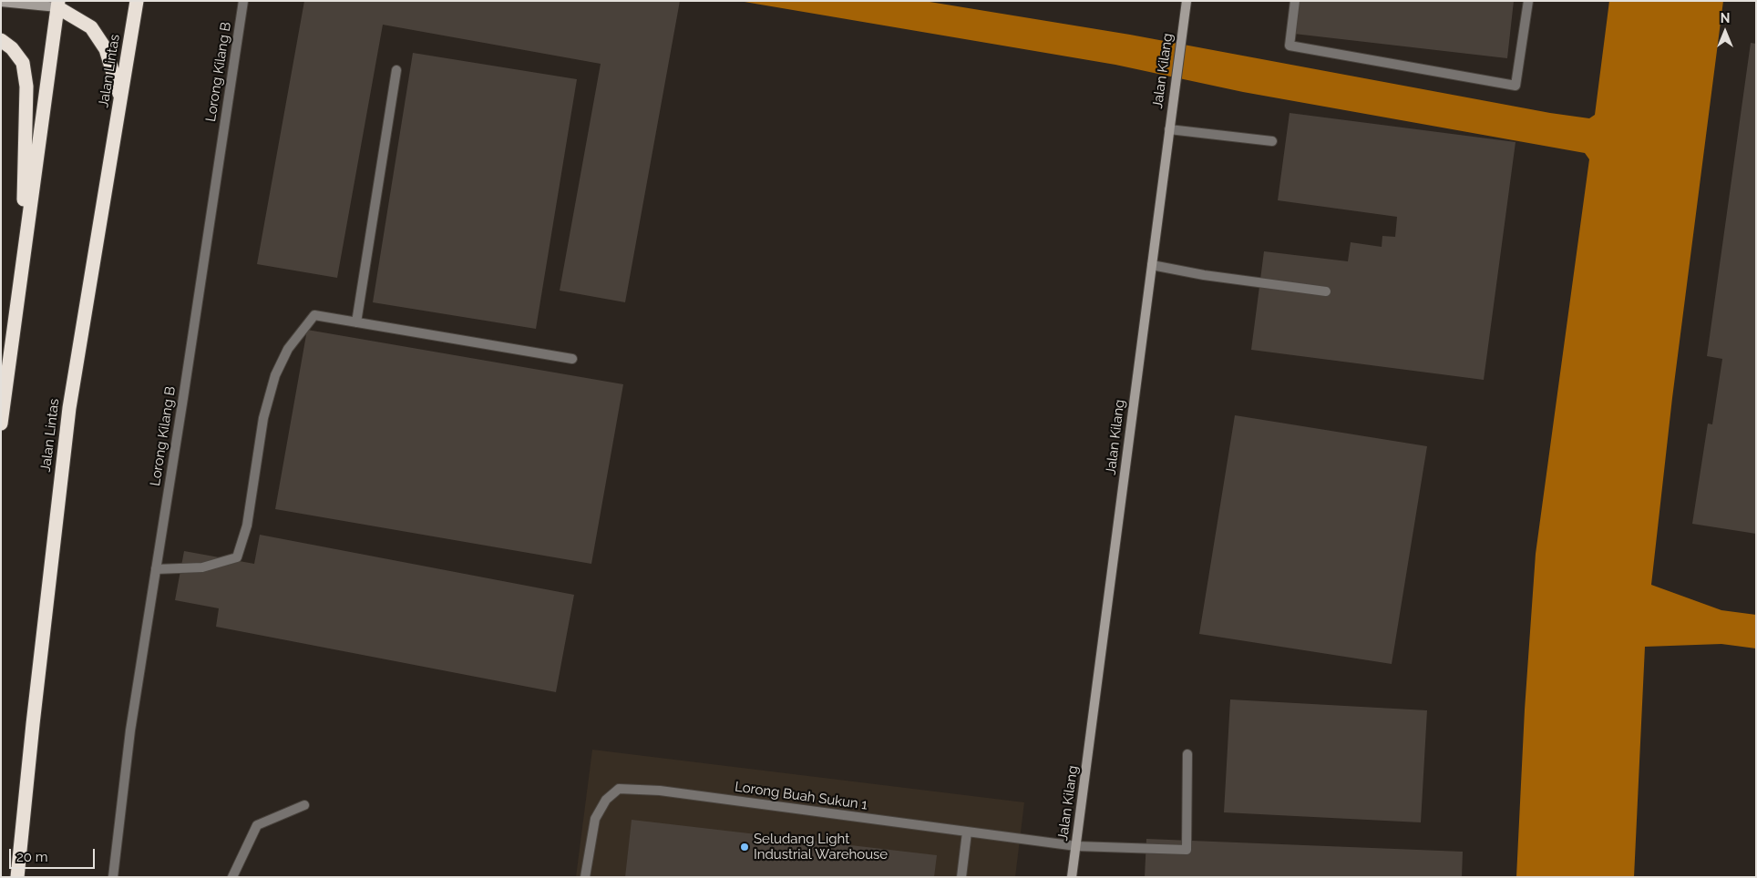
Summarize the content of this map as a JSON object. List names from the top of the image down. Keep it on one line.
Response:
{"streets":{"highway":["Jalan Lintas"],"street":["Jalan Kilang","Lorong Kilang B","Lorong Buah Sukun 1"]},"crossings":[["Jalan Kilang","Lorong Buah Sukun 1"]],"places":["Seludang Light Industrial Warehouse"],"scale_bar":"20 m","north":"top"}
